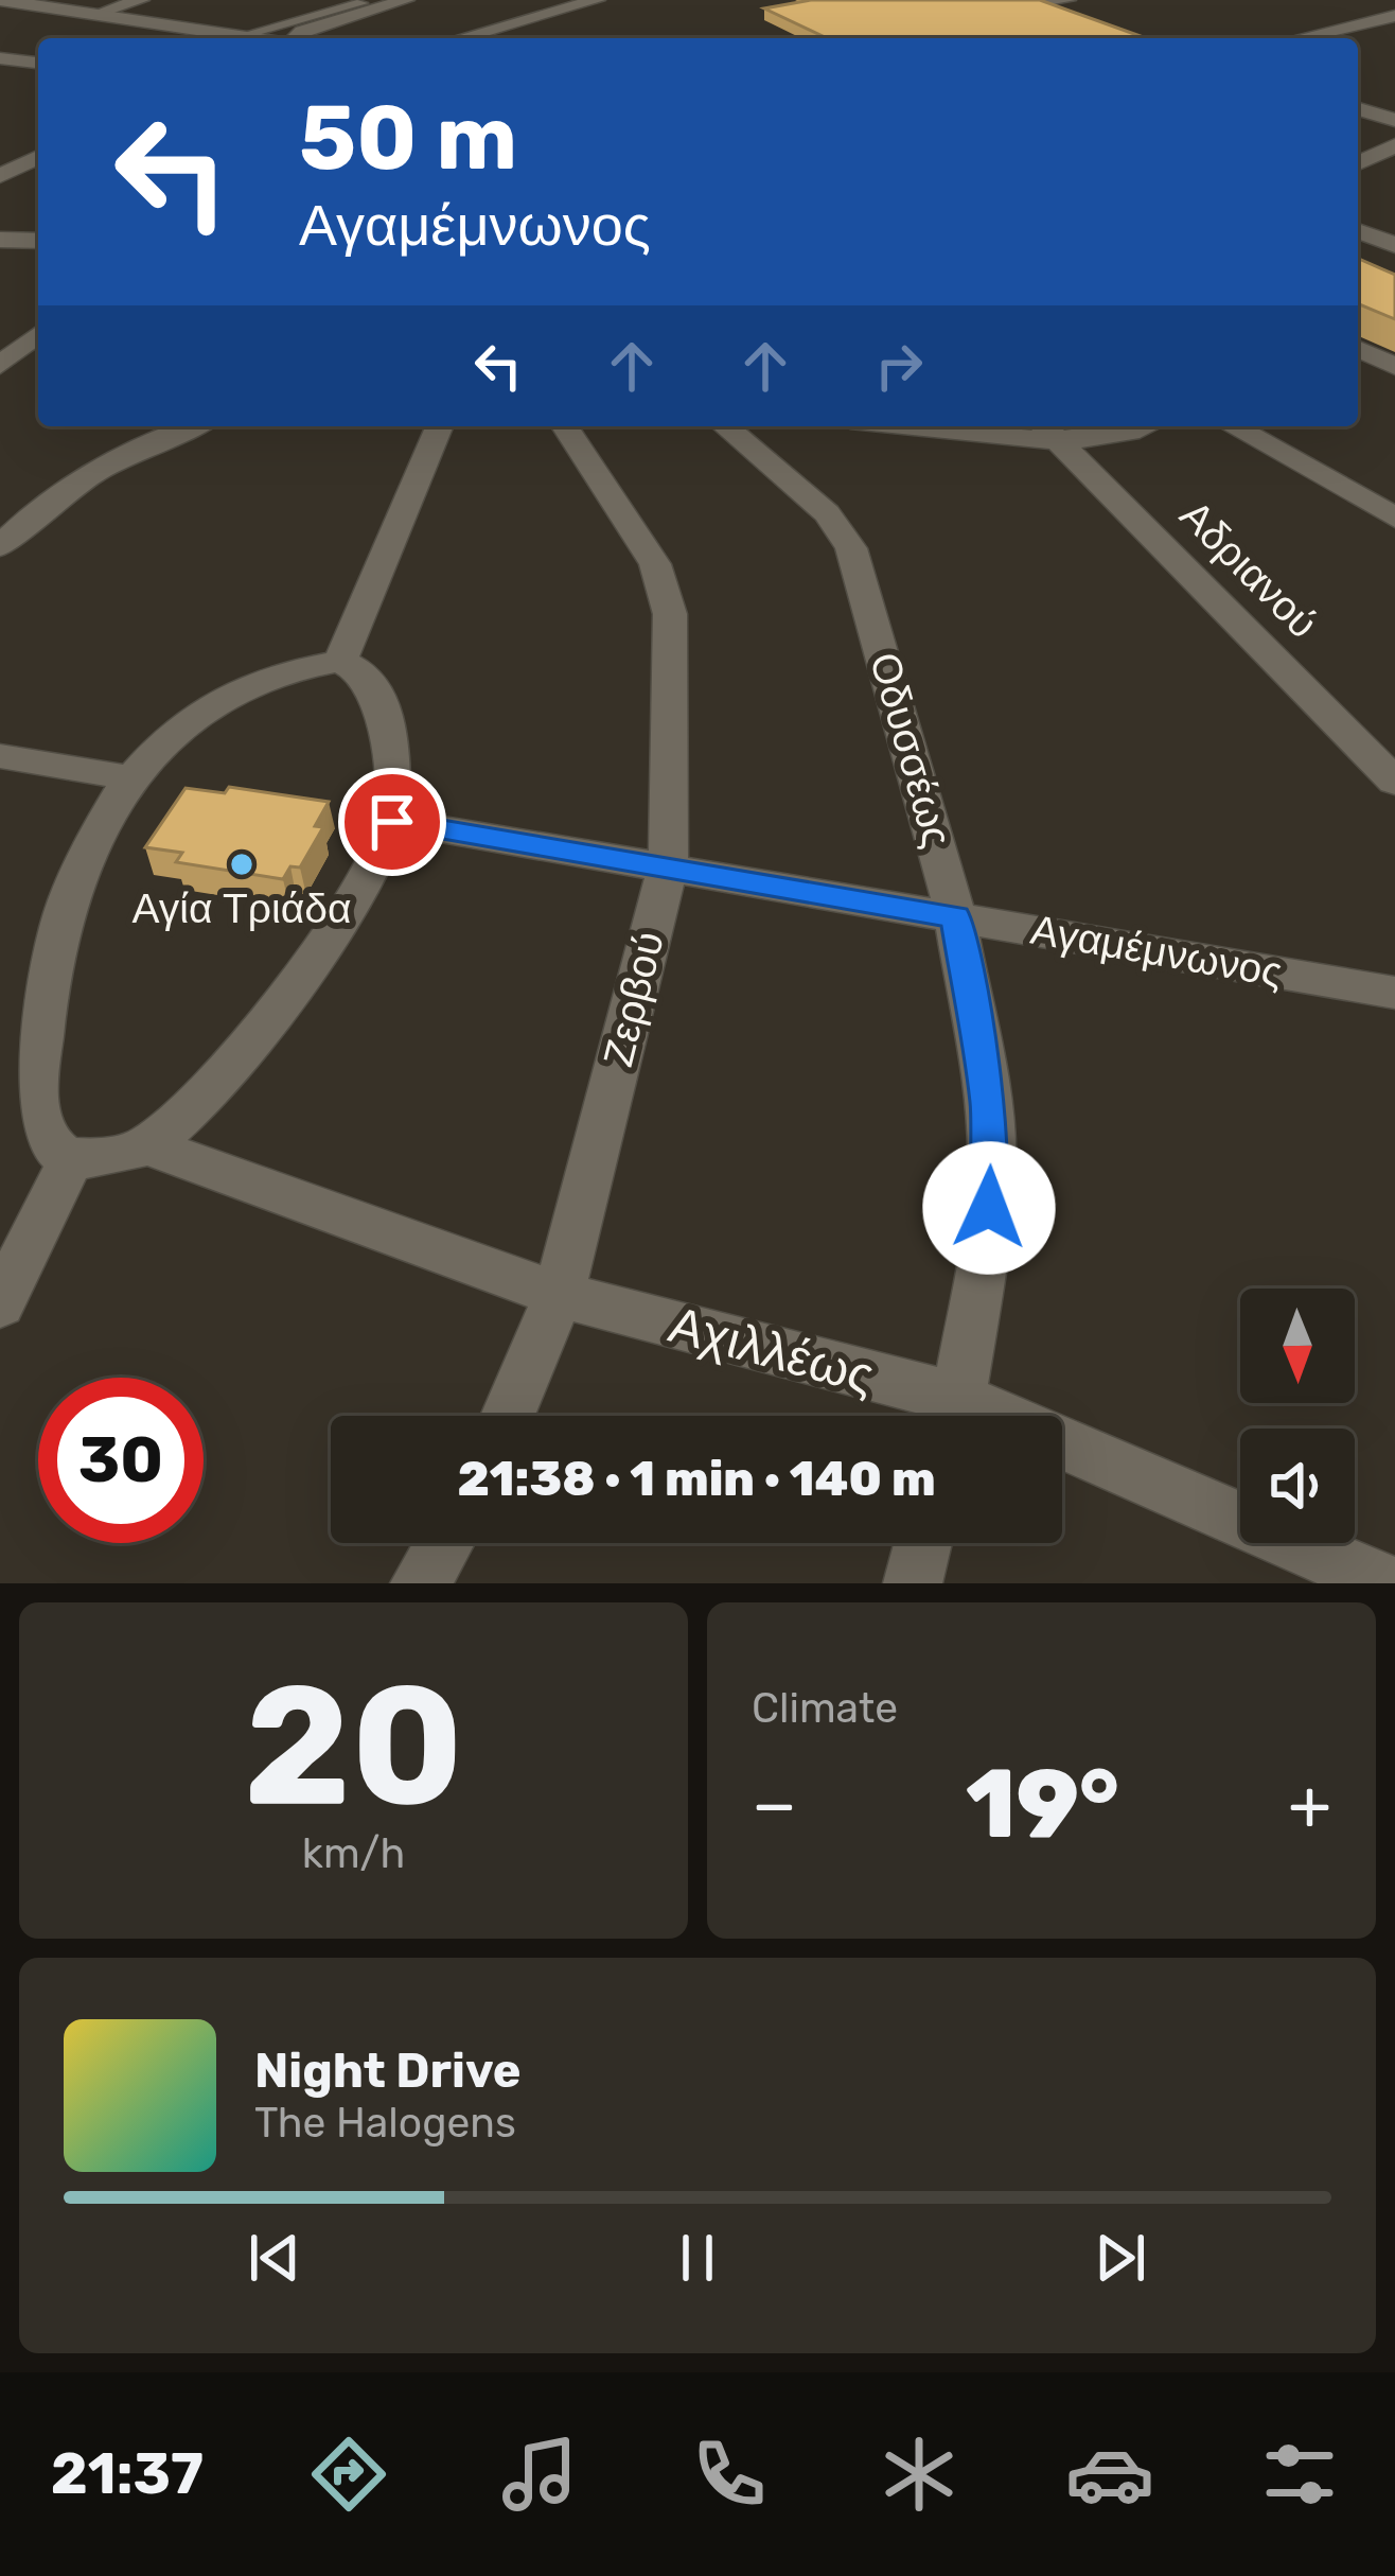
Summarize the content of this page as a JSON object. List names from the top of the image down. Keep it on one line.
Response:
{"streets":{"street":["Αδριανού","Οδυσσέως","Αγαμέμνωνος","Ζερβού","Αχιλλέως"]},"crossings":[["Οδυσσέως","Αγαμέμνωνος"],["Αγαμέμνωνος","Ζερβού"],["Ζερβού","Αχιλλέως"]],"places":["Αγία Τριάδα"],"north":"bottom","page":{"turn":["50 m","Αγαμέμνωνος"],"limit":"30","trip":"21:38 · 1 min · 140 m","tile":[["20","km/h"],"Climate"],"heat":["−","19°","+"],"song":["Night Drive","The Halogens"],"tabs":"21:37"}}
